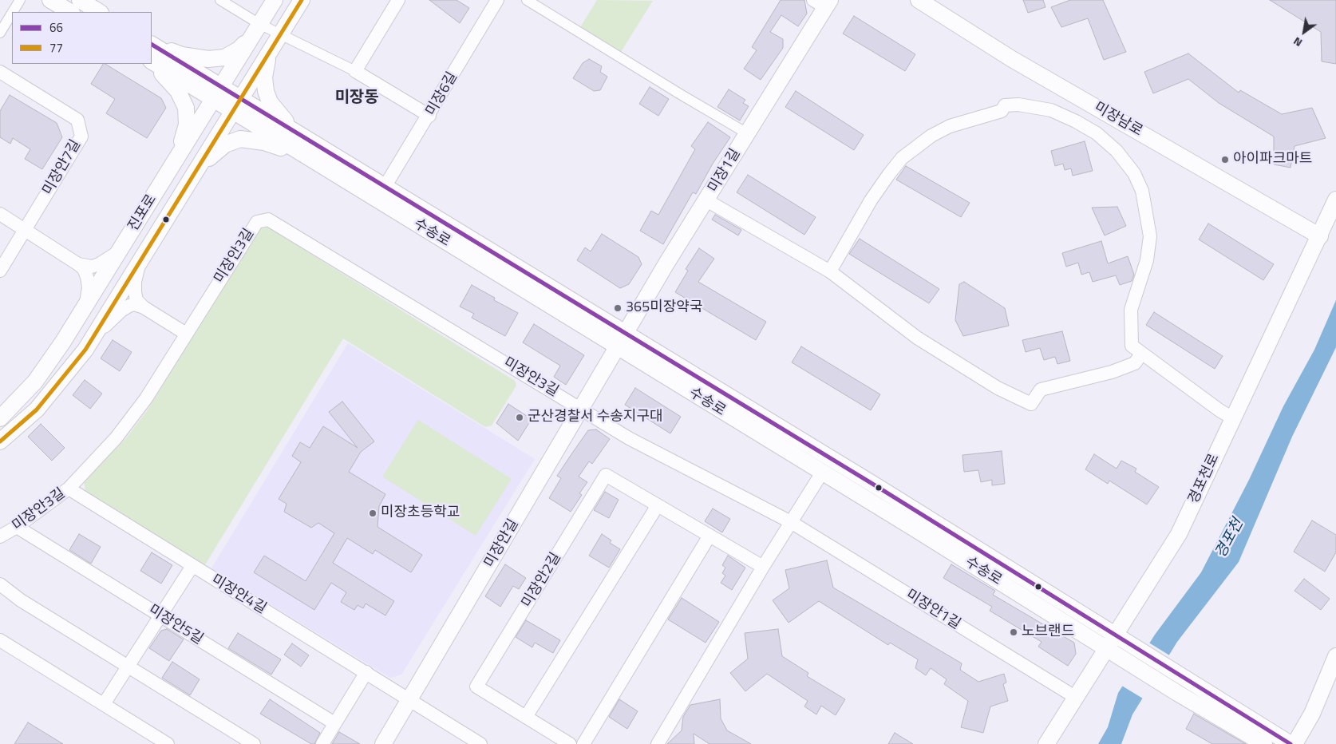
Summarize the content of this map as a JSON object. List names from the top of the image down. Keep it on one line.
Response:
{"streets":{"street":["미장6길","미장남로","미장안7길","미장1길","진포로","수송로","미장안3길","경포천로","미장안길","미장안2길","미장안4길","미장안1길","미장안5길"]},"crossings":[["미장6길","수송로"],["미장남로","경포천로"],["미장1길","수송로"],["미장1길","미장안길"],["진포로","수송로"],["수송로","경포천로"],["수송로","미장안길"],["미장안3길","미장안길"],["미장안3길","미장안4길"],["미장안3길","미장안1길"],["미장안3길","미장안5길"],["경포천로","미장안1길"],["미장안길","미장안4길"],["미장안길","미장안1길"]],"districts":["미장동"],"water":["경포천"],"places":["아이파크마트","365미장약국","군산경찰서 수송지구대","미장초등학교","노브랜드"],"lines":["transit line 77","transit line 66"],"legend":["66","77"],"north":"bottom left"}
